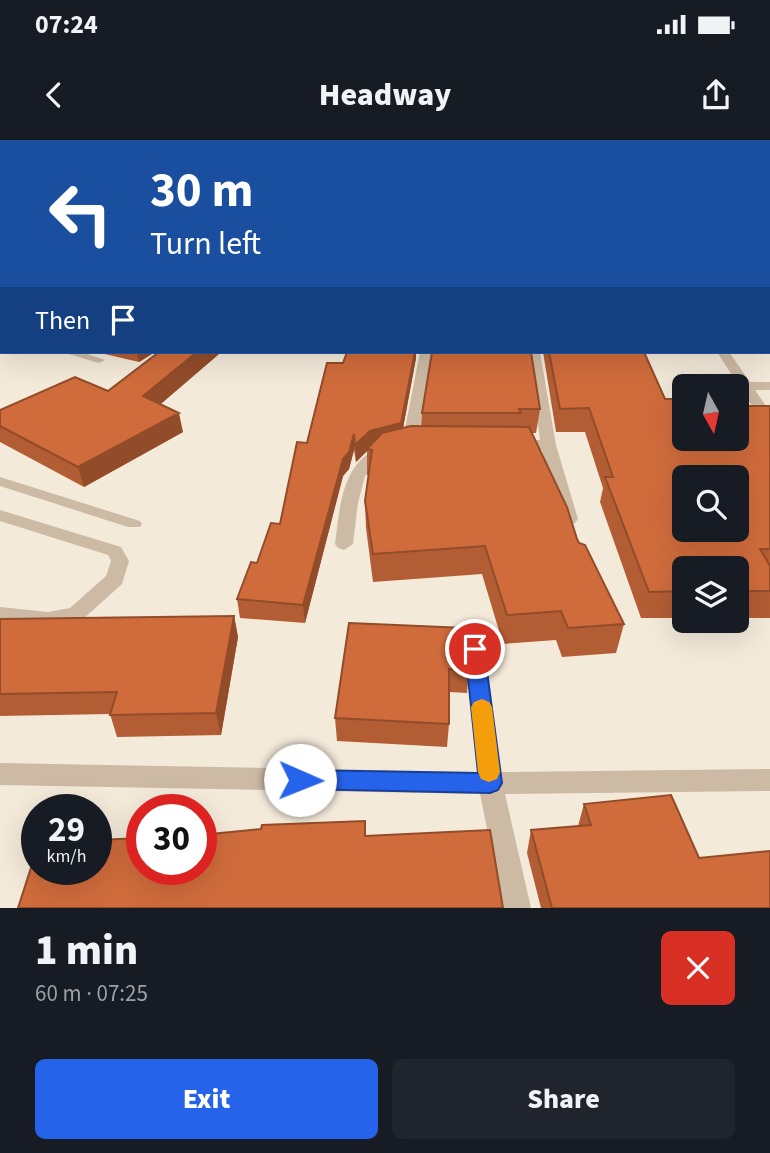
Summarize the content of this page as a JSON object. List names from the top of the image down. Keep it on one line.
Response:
{"north":"bottom","page":{"status":"07:24","header":"Headway","turn":["30 m","Turn left"],"then":"Then","speed":"29 km/h","limit":"30","heading":["1 min","60 m · 07:25"],"buttons":["Exit","Share"]}}
